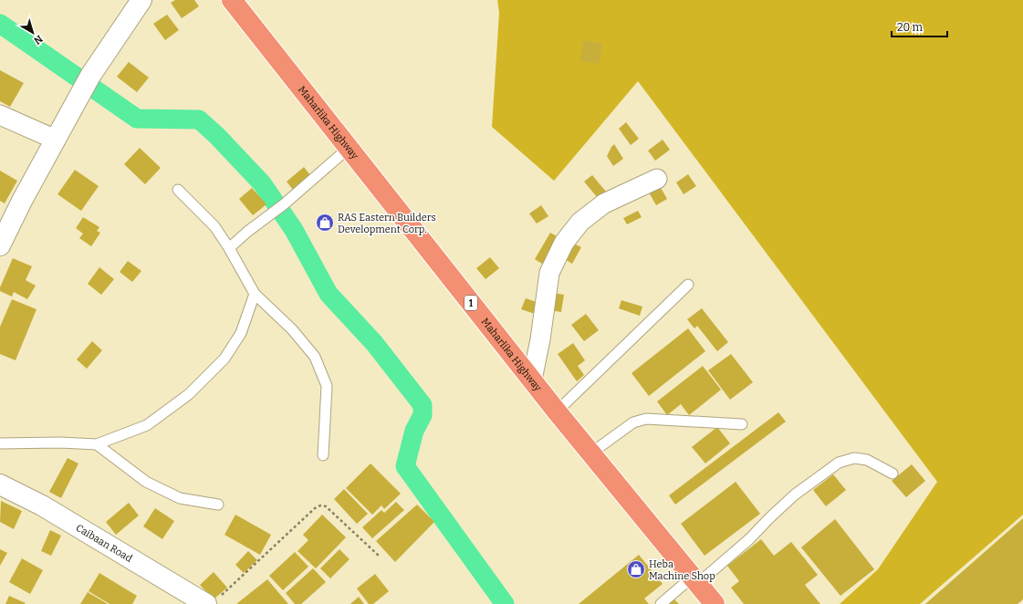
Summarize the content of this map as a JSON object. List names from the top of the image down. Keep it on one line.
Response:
{"streets":{"highway":["Maharlika Highway","1"],"street":["Caibaan Road"]},"places":{"shop":["RAS Eastern Builders Development Corp.","Heba Machine Shop"]},"scale_bar":"20 m","north":"bottom right"}
